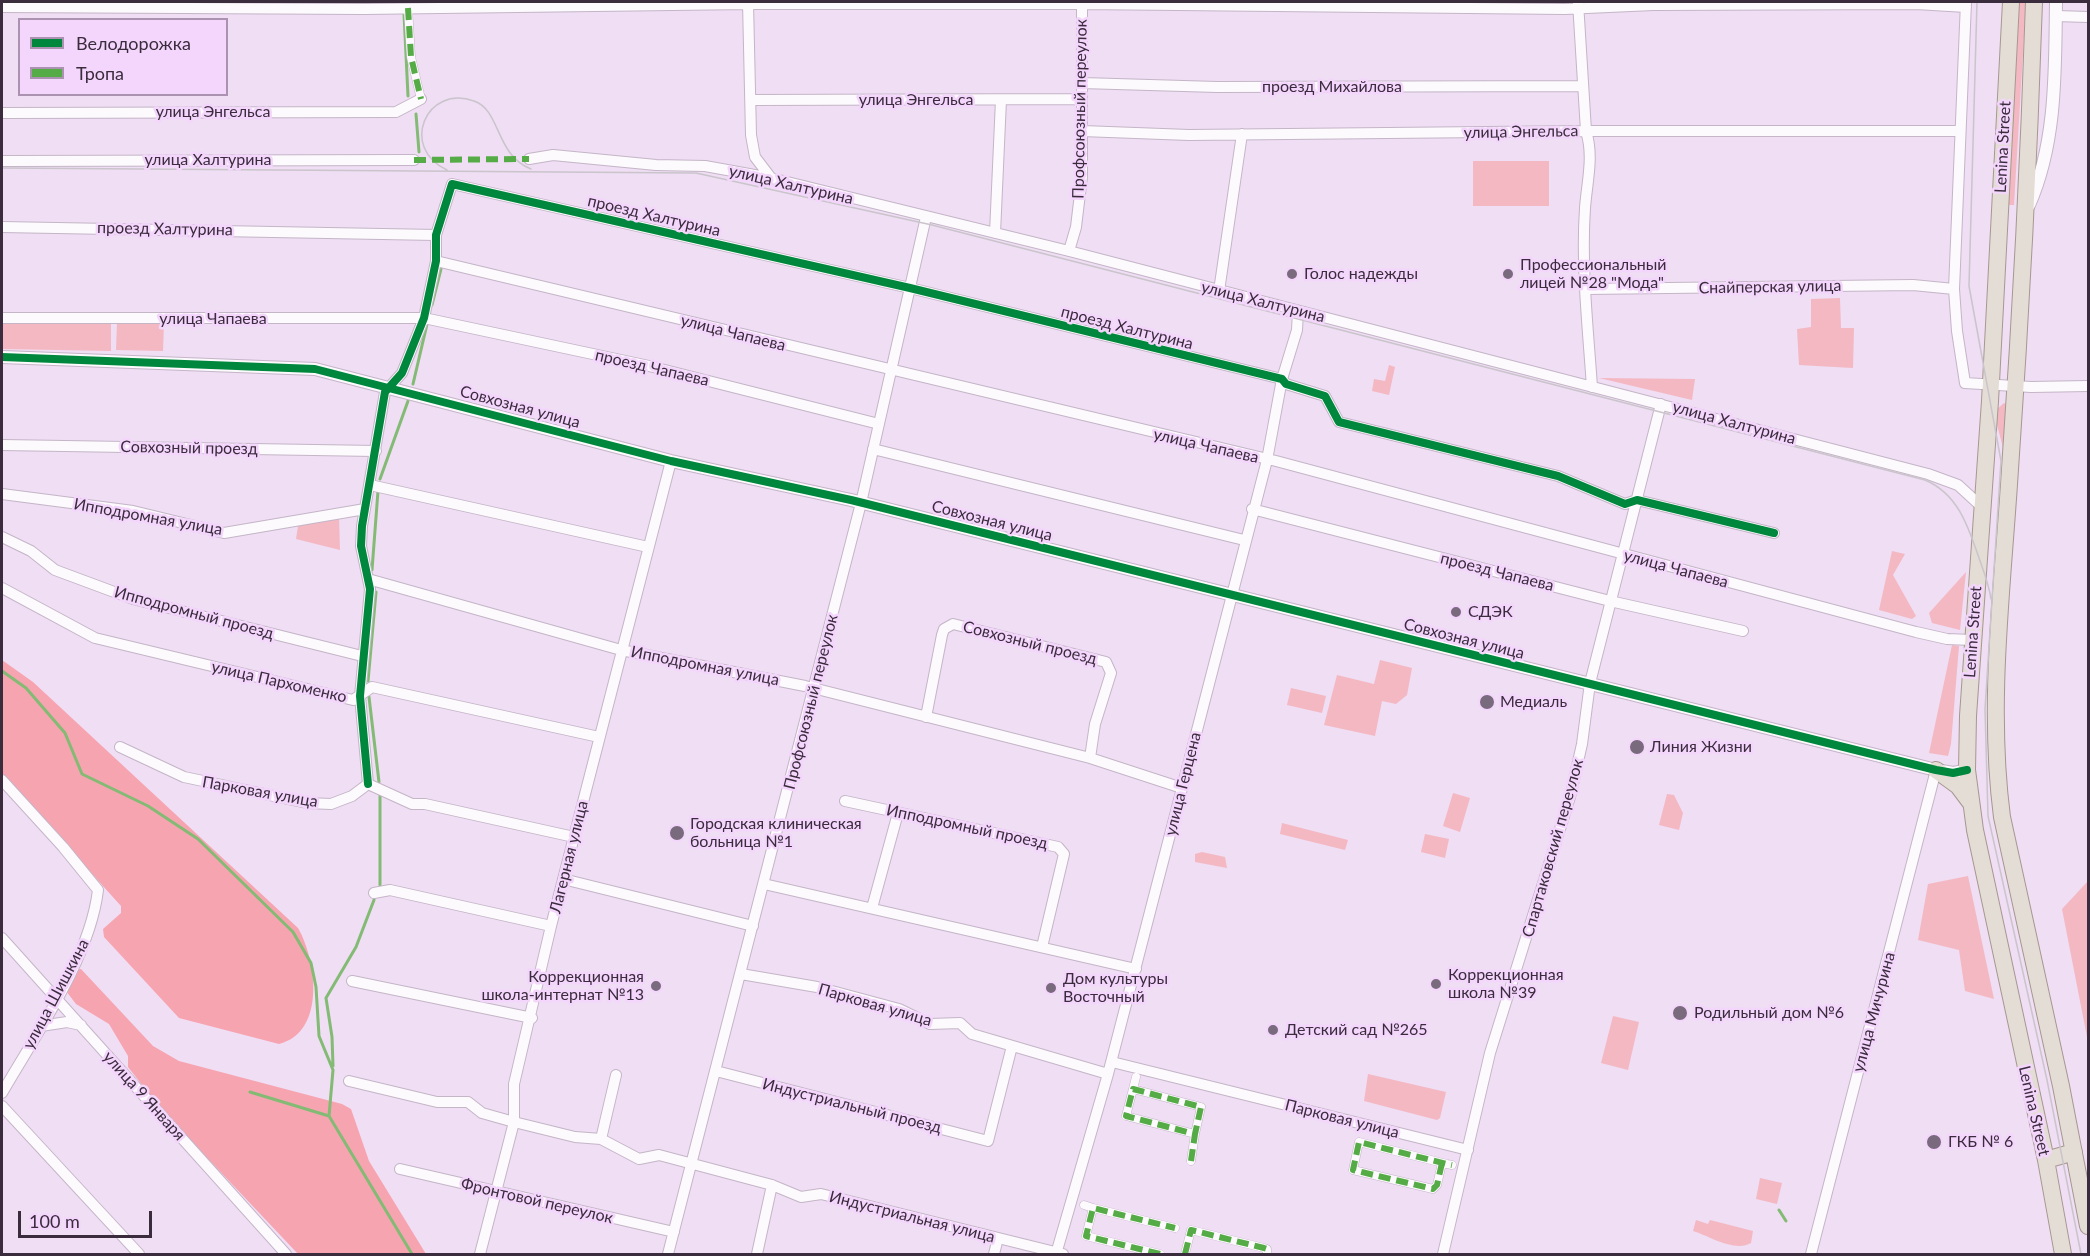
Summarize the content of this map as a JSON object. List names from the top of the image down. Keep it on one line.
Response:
{"streets":{"main road":["Lenina Street"],"street":["проезд Михайлова","улица Энгельса","Профсоюзный переулок","улица Халтурина","проезд Халтурина","Снайперская улица","улица Чапаева","проезд Чапаева","Совхозная улица","Совхозный проезд","Ипподромная улица","Ипподромный проезд","улица Пархоменко","улица Герцена","Парковая улица","Спартаковский переулок","Лагерная улица","улица Шишкина","улица Мичурина","улица 9 Января","Индустриальный проезд","Фронтовой переулок","Индустриальная улица"]},"crossings":[["проезд Михайлова","Профсоюзный переулок"],["улица Энгельса","Профсоюзный переулок"],["Профсоюзный переулок","улица Халтурина"],["Профсоюзный переулок","проезд Халтурина"],["Профсоюзный переулок","улица Чапаева"],["Профсоюзный переулок","проезд Чапаева"],["Профсоюзный переулок","Совхозная улица"],["Профсоюзный переулок","Ипподромная улица"],["Профсоюзный переулок","Парковая улица"],["Профсоюзный переулок","Индустриальный проезд"],["Профсоюзный переулок","Фронтовой переулок"],["Профсоюзный переулок","Индустриальная улица"],["Lenina Street","улица Халтурина"],["Lenina Street","улица Чапаева"],["Lenina Street","Совхозная улица"],["улица Халтурина","улица Герцена"],["улица Халтурина","Спартаковский переулок"],["проезд Халтурина","улица Герцена"],["проезд Халтурина","Спартаковский переулок"],["улица Чапаева","проезд Чапаева"],["улица Чапаева","улица Герцена"],["улица Чапаева","Спартаковский переулок"],["проезд Чапаева","улица Герцена"],["проезд Чапаева","Спартаковский переулок"],["Совхозная улица","улица Герцена"],["Совхозная улица","Спартаковский переулок"],["Совхозная улица","Лагерная улица"],["Совхозная улица","улица Мичурина"],["Совхозный проезд","Ипподромная улица"],["Ипподромная улица","улица Герцена"],["Ипподромная улица","Лагерная улица"],["улица Пархоменко","Лагерная улица"],["улица Герцена","Парковая улица"],["улица Герцена","Индустриальная улица"],["Парковая улица","Спартаковский переулок"],["Парковая улица","Индустриальный проезд"],["Лагерная улица","Фронтовой переулок"],["Лагерная улица","Индустриальная улица"],["улица Шишкина","улица 9 Января"]],"places":["Голос надежды","Профессиональный лицей №28 \"Мода\"","СДЭК","Медиаль","Линия Жизни","Городская клиническая больница №1","Коррекционная школа №39","Коррекционная школа-интернат №13","Дом культуры Восточный","Родильный дом №6","Детский сад №265","ГКБ № 6"],"legend":["Велодорожка","Тропа"],"scale_bar":"100 m"}
